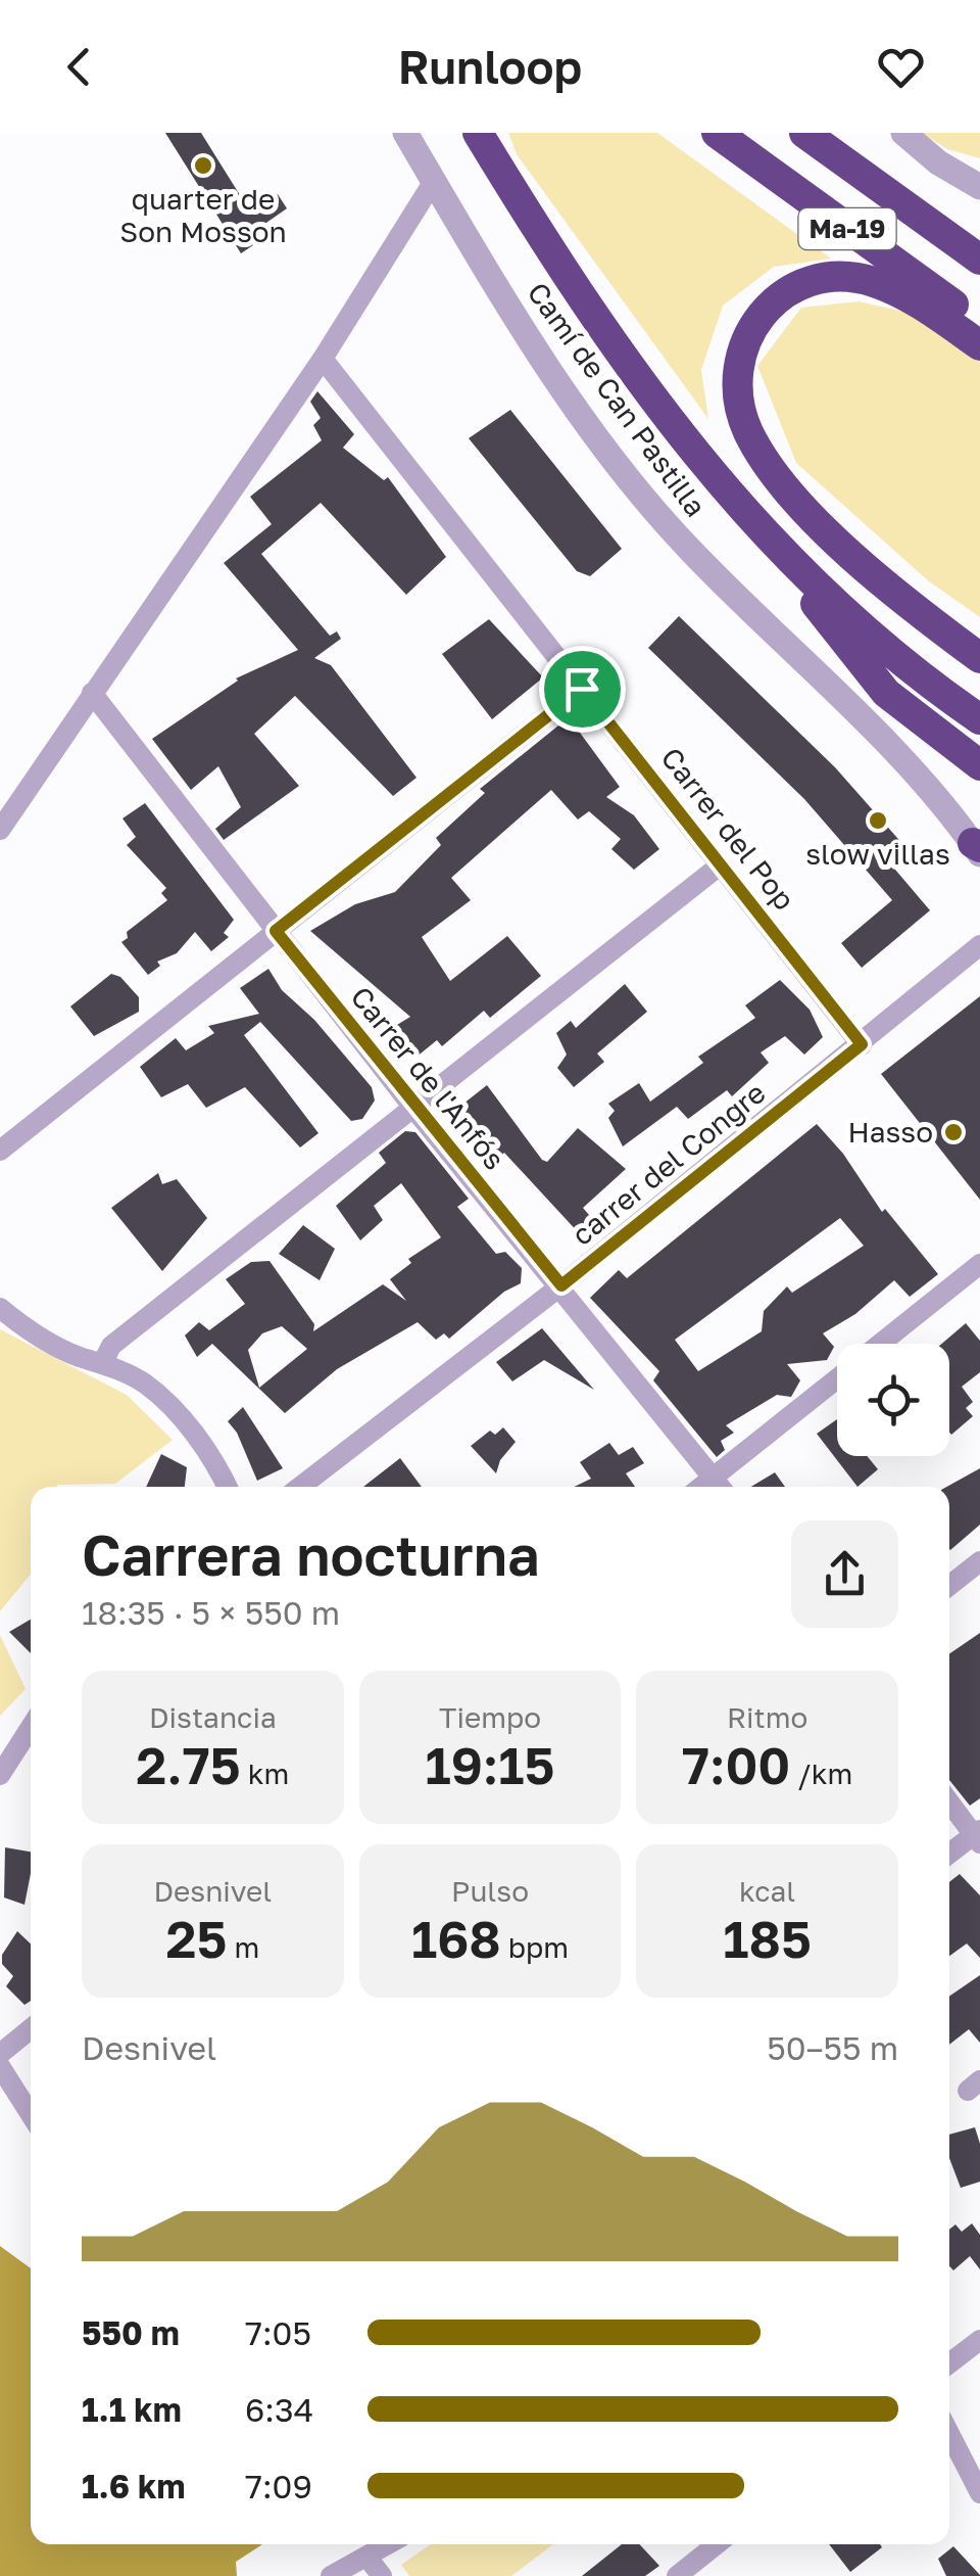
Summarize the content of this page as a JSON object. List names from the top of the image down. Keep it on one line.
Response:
{"streets":{"highway":["Ma-19"],"street":["Camí de Can Pastilla","Carrer del Pop","Carrer de l'Anfós","carrer del Congre"]},"crossings":[["Carrer del Pop","carrer del Congre"],["Carrer de l'Anfós","carrer del Congre"]],"places":["quarter de Son Mosson","slow villas","Hasso"],"page":{"header":"Runloop","heading":["Carrera nocturna","18:35 · 5 × 550 m"],"stats":[["Distancia","2.75 km"],["Tiempo","19:15"],["Ritmo","7:00 /km"],["Desnivel","25 m"],["Pulso","168 bpm"],["kcal","185"]],"chart":["Desnivel","50–55 m"],"list":[{"name":"550 m","note":"7:05"},{"name":"1.1 km","note":"6:34"},{"name":"1.6 km","note":"7:09"}]}}
